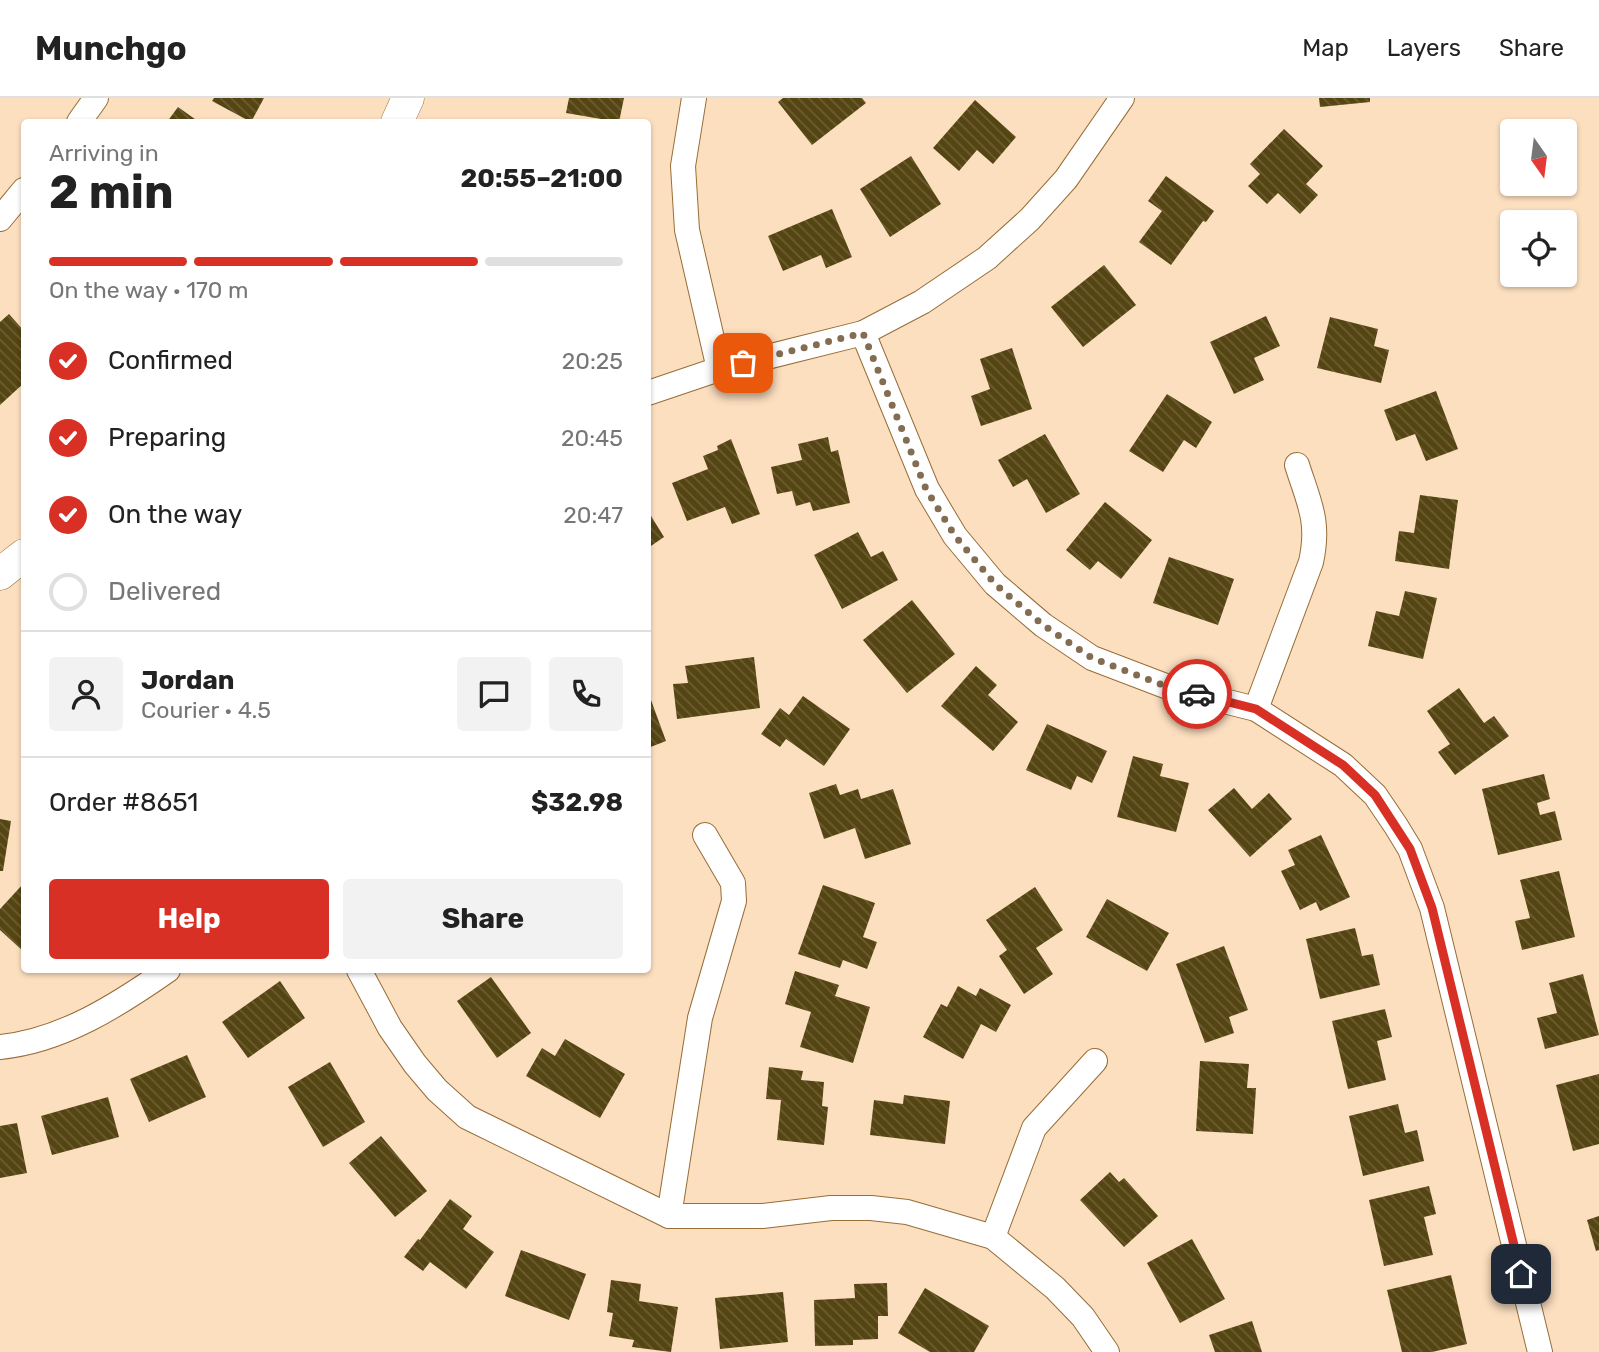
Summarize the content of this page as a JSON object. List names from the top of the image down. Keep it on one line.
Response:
{"north":"bottom","page":{"header":"Munchgo","nav":["Map","Layers","Share"],"heading":["2 min","Arriving in","20:55–21:00"],"panel":["Jordan","Courier · 4.5","Order #8651","$32.98"],"bar":"On the way · 170 m","list":[["Confirmed","20:25"],["Preparing","20:45"],["On the way","20:47"],"Delivered"],"buttons":["Help","Share"]}}
